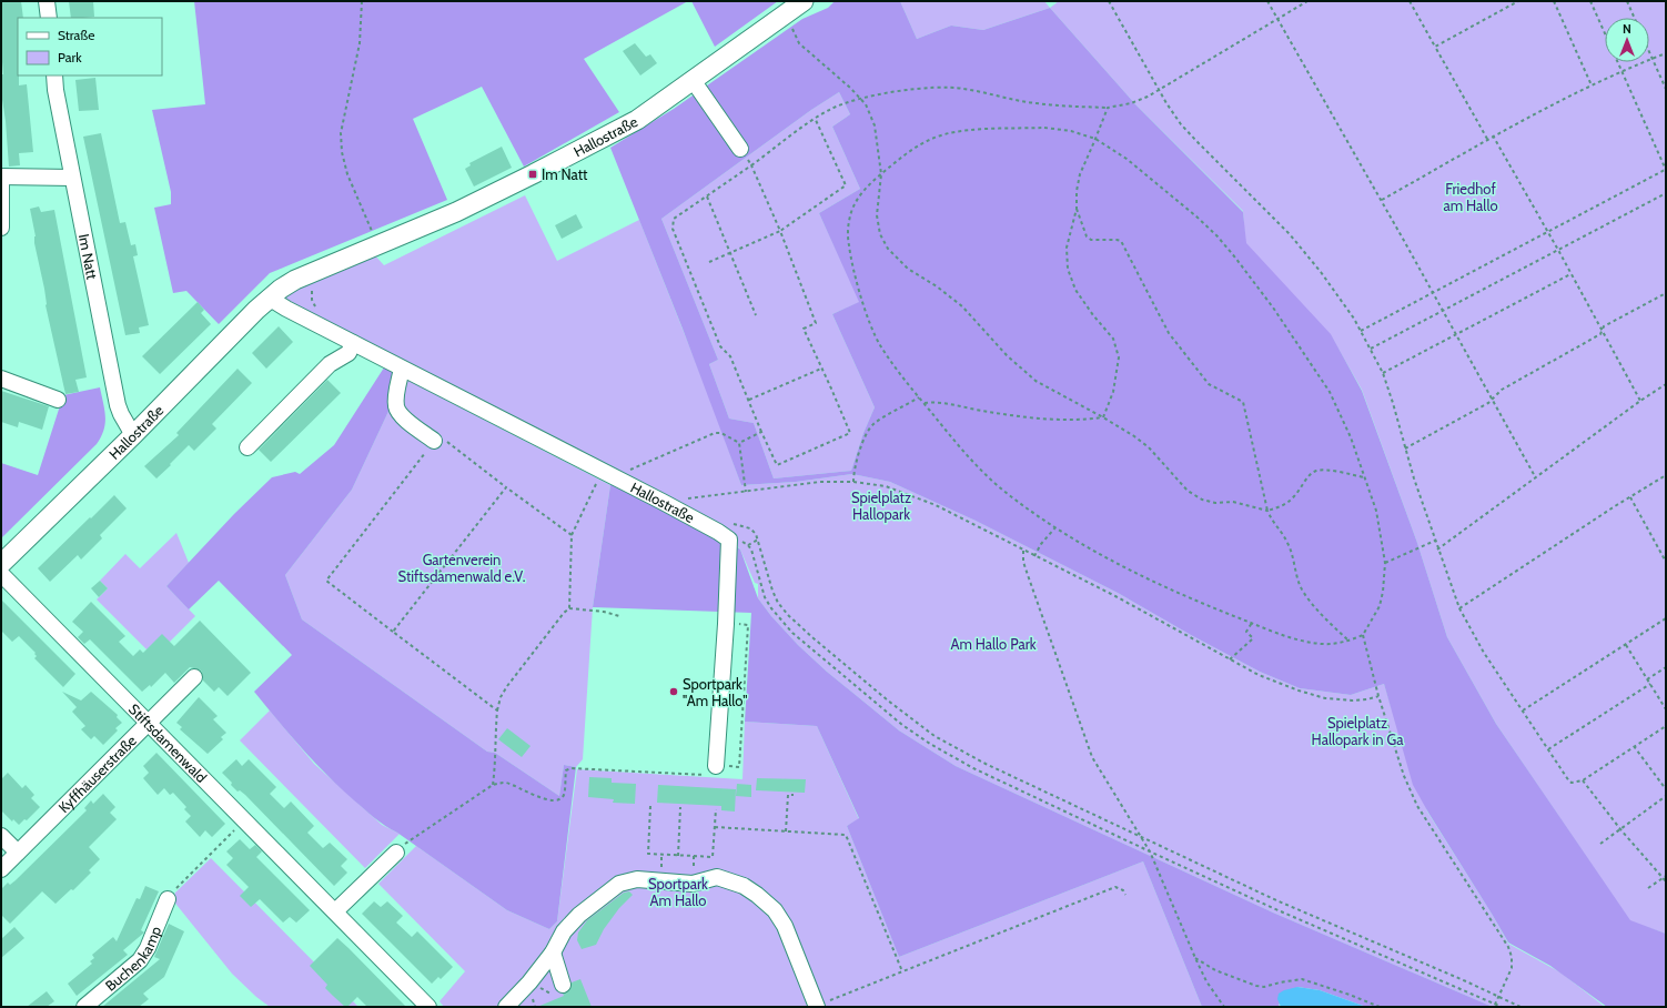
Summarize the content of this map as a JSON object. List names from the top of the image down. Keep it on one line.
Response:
{"streets":{"main road":["Hallostraße"],"street":["Im Natt","Stiftsdamenwald","Kyffhäuserstraße","Buchenkamp"]},"crossings":[["Hallostraße","Im Natt"],["Stiftsdamenwald","Kyffhäuserstraße"]],"parks":["Friedhof am Hallo","Spielplatz Hallopark","Gartenverein Stiftsdamenwald e.V.","Am Hallo Park","Spielplatz Hallopark in Ga","Sportpark Am Hallo"],"places":{"transit":["Im Natt"],"other":["Sportpark \"Am Hallo\""]},"legend":["Straße","Park"],"north":"top"}
